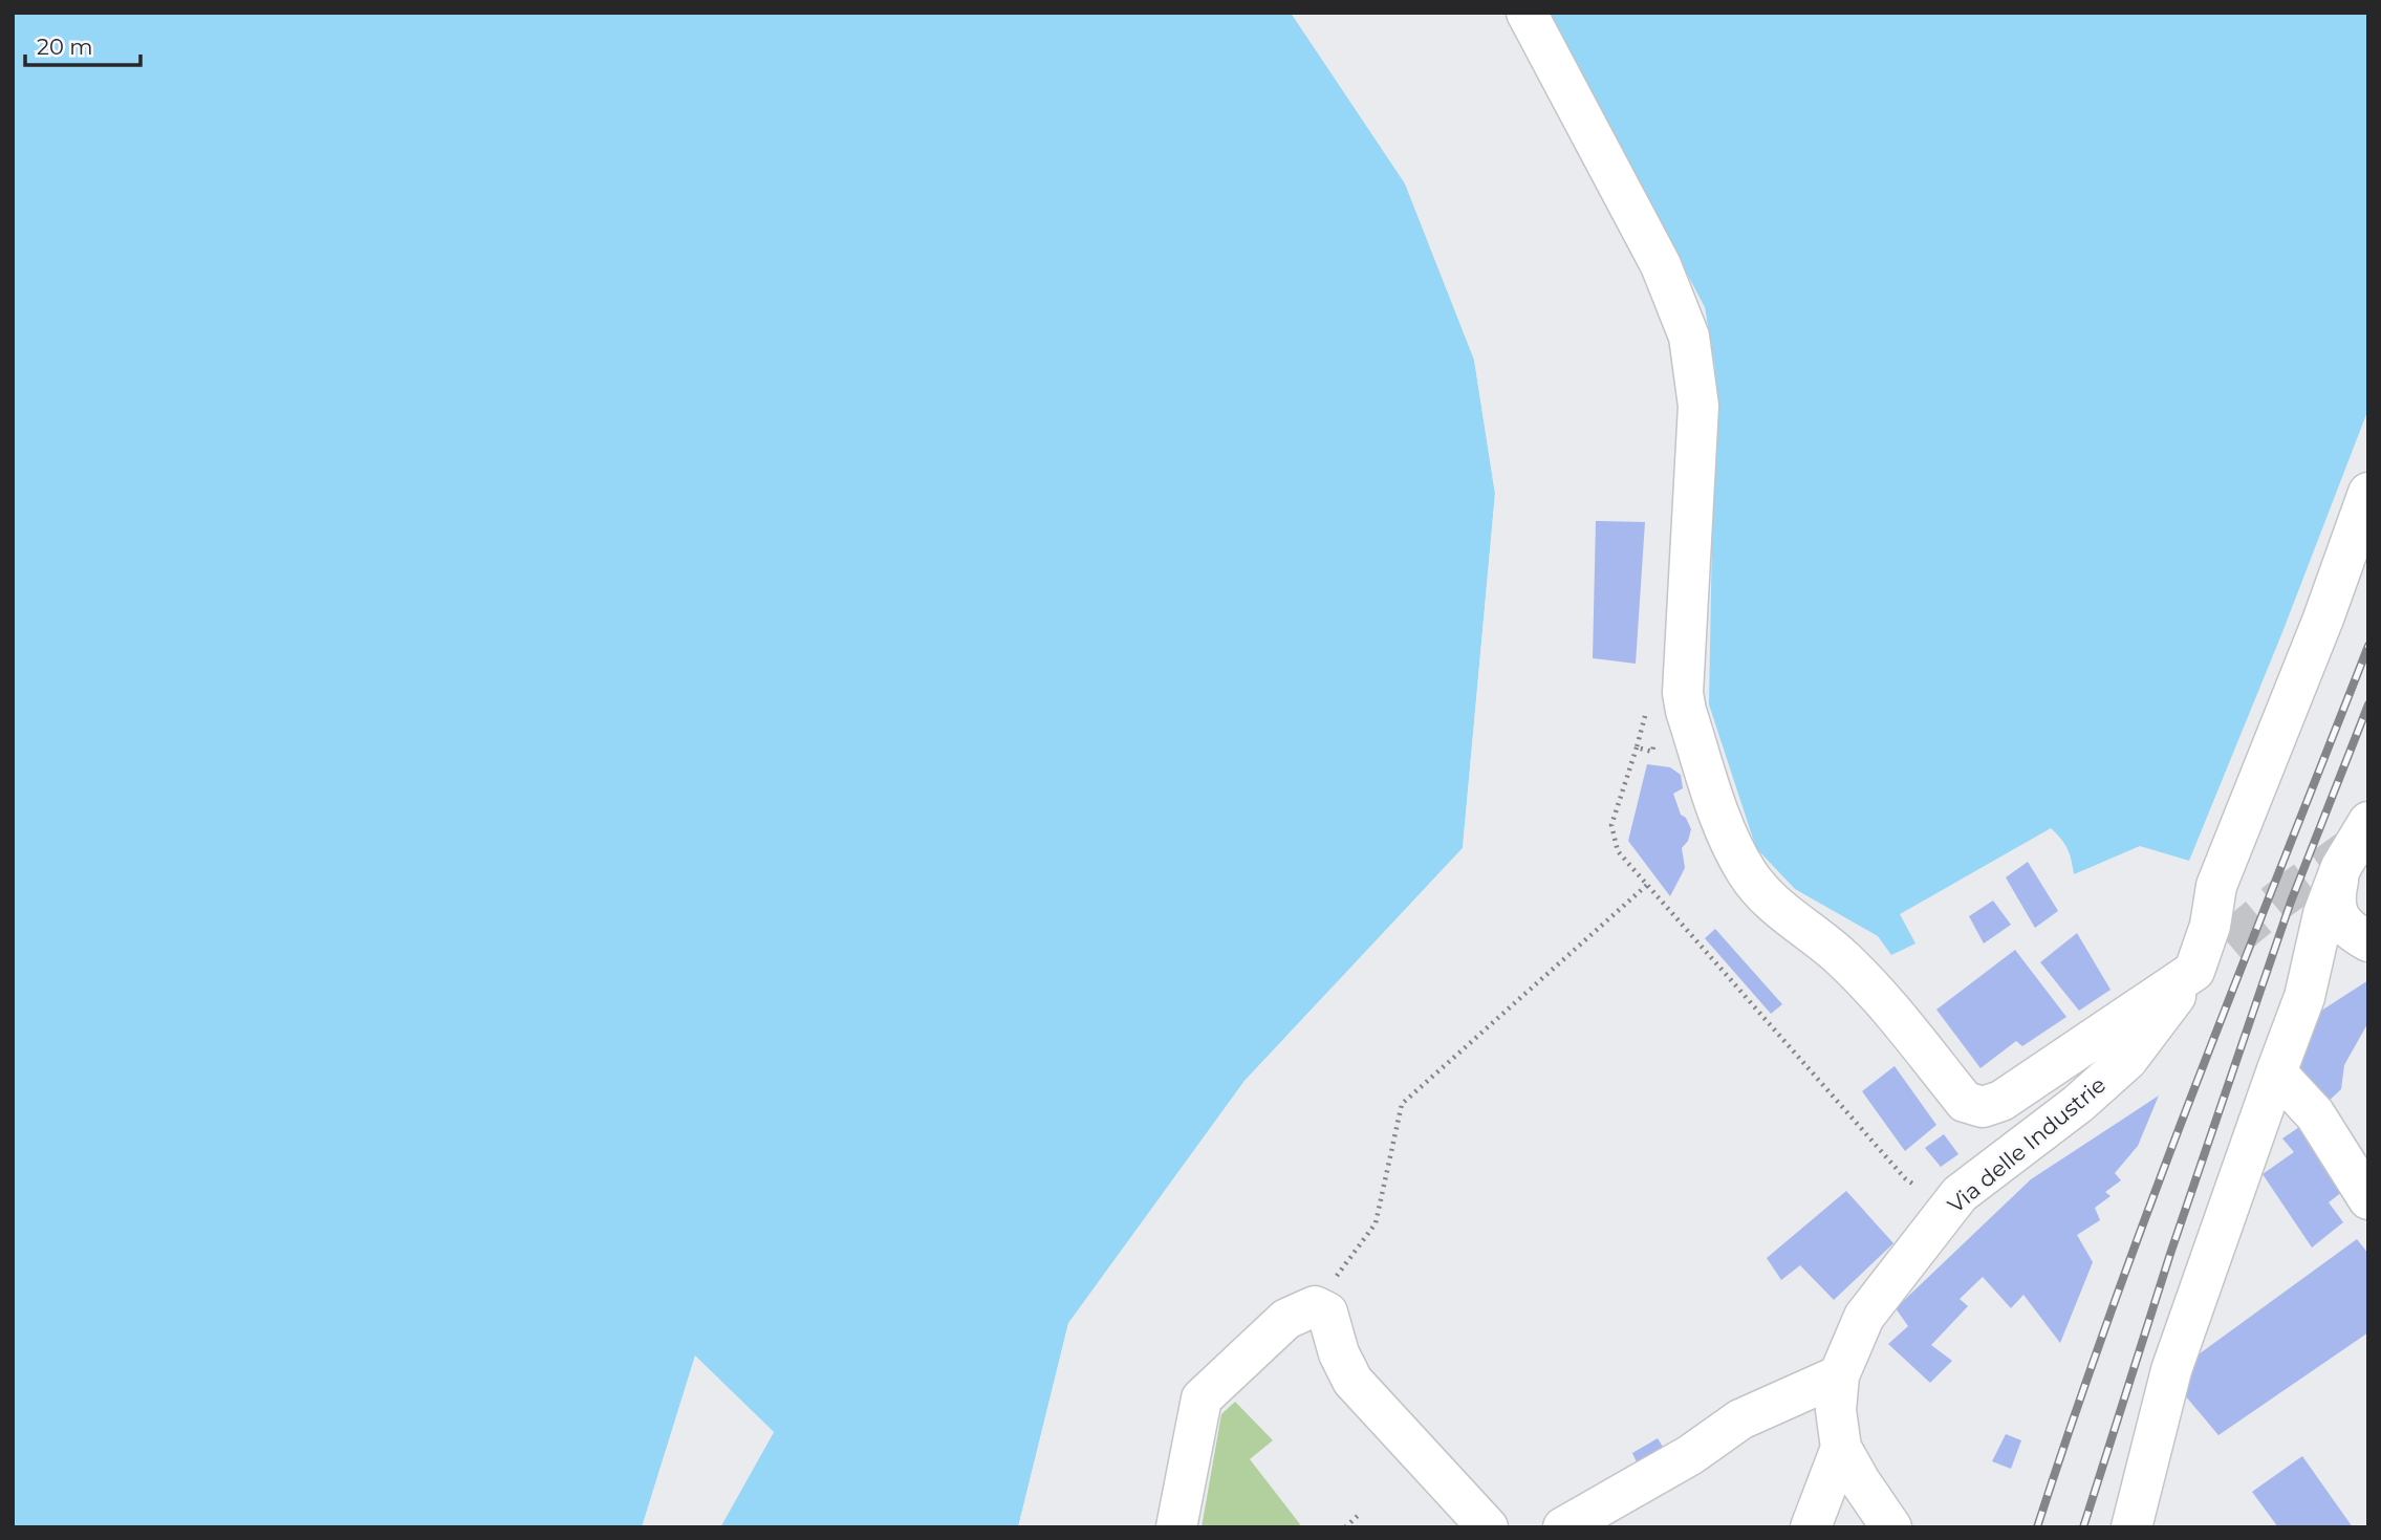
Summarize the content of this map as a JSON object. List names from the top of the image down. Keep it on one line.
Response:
{"streets":{"street":["Via delle Industrie"]},"scale_bar":"20 m"}
